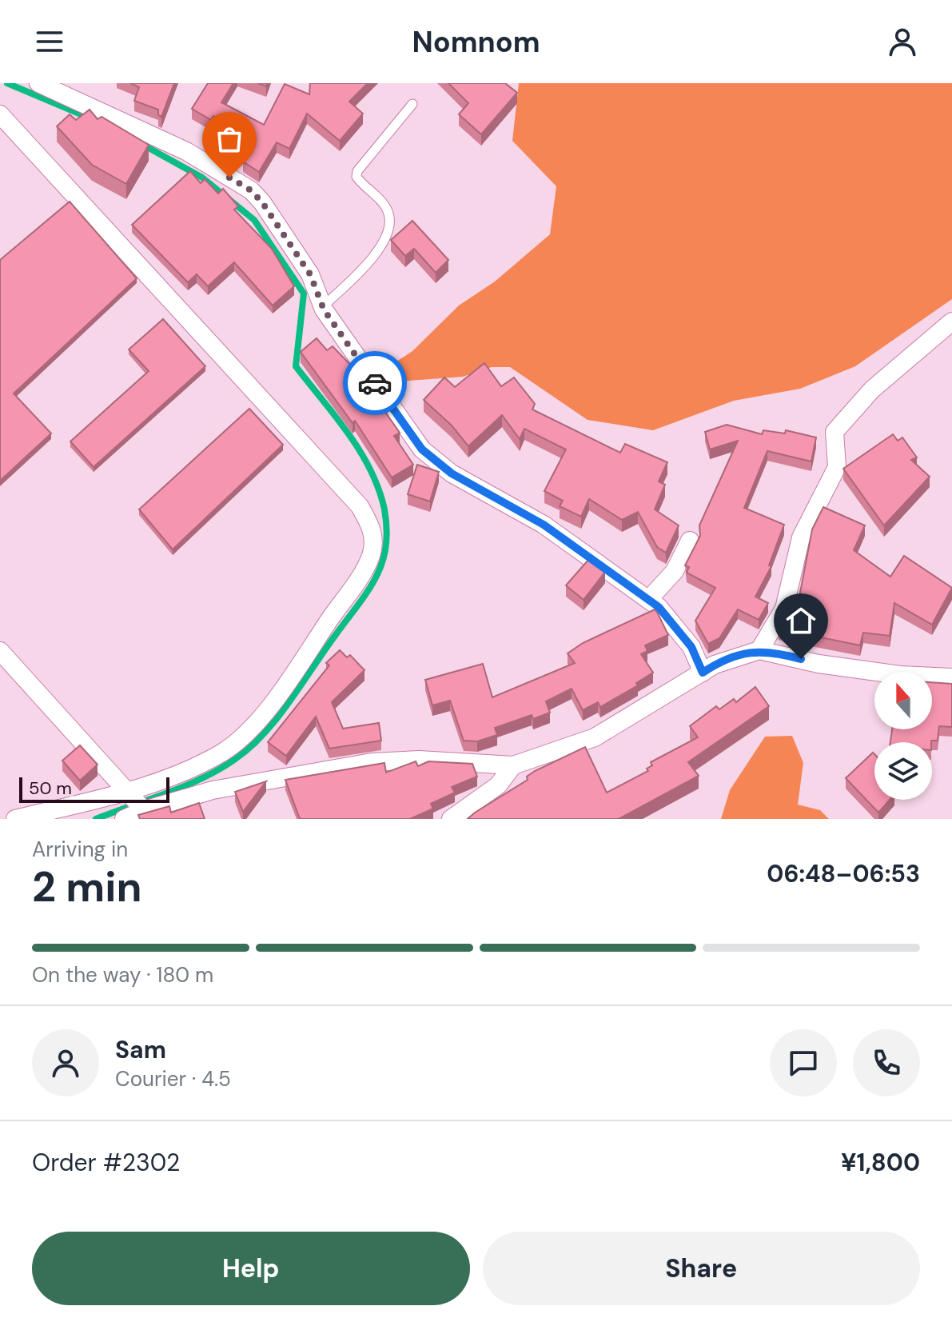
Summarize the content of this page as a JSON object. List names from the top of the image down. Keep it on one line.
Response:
{"scale_bar":"50 m","north":"top","page":{"header":"Nomnom","scale":"50 m","heading":["2 min","Arriving in","06:48–06:53"],"panel":["Sam","Courier · 4.5","Order #2302","¥1,800"],"bar":"On the way · 180 m","buttons":["Help","Share"]}}
